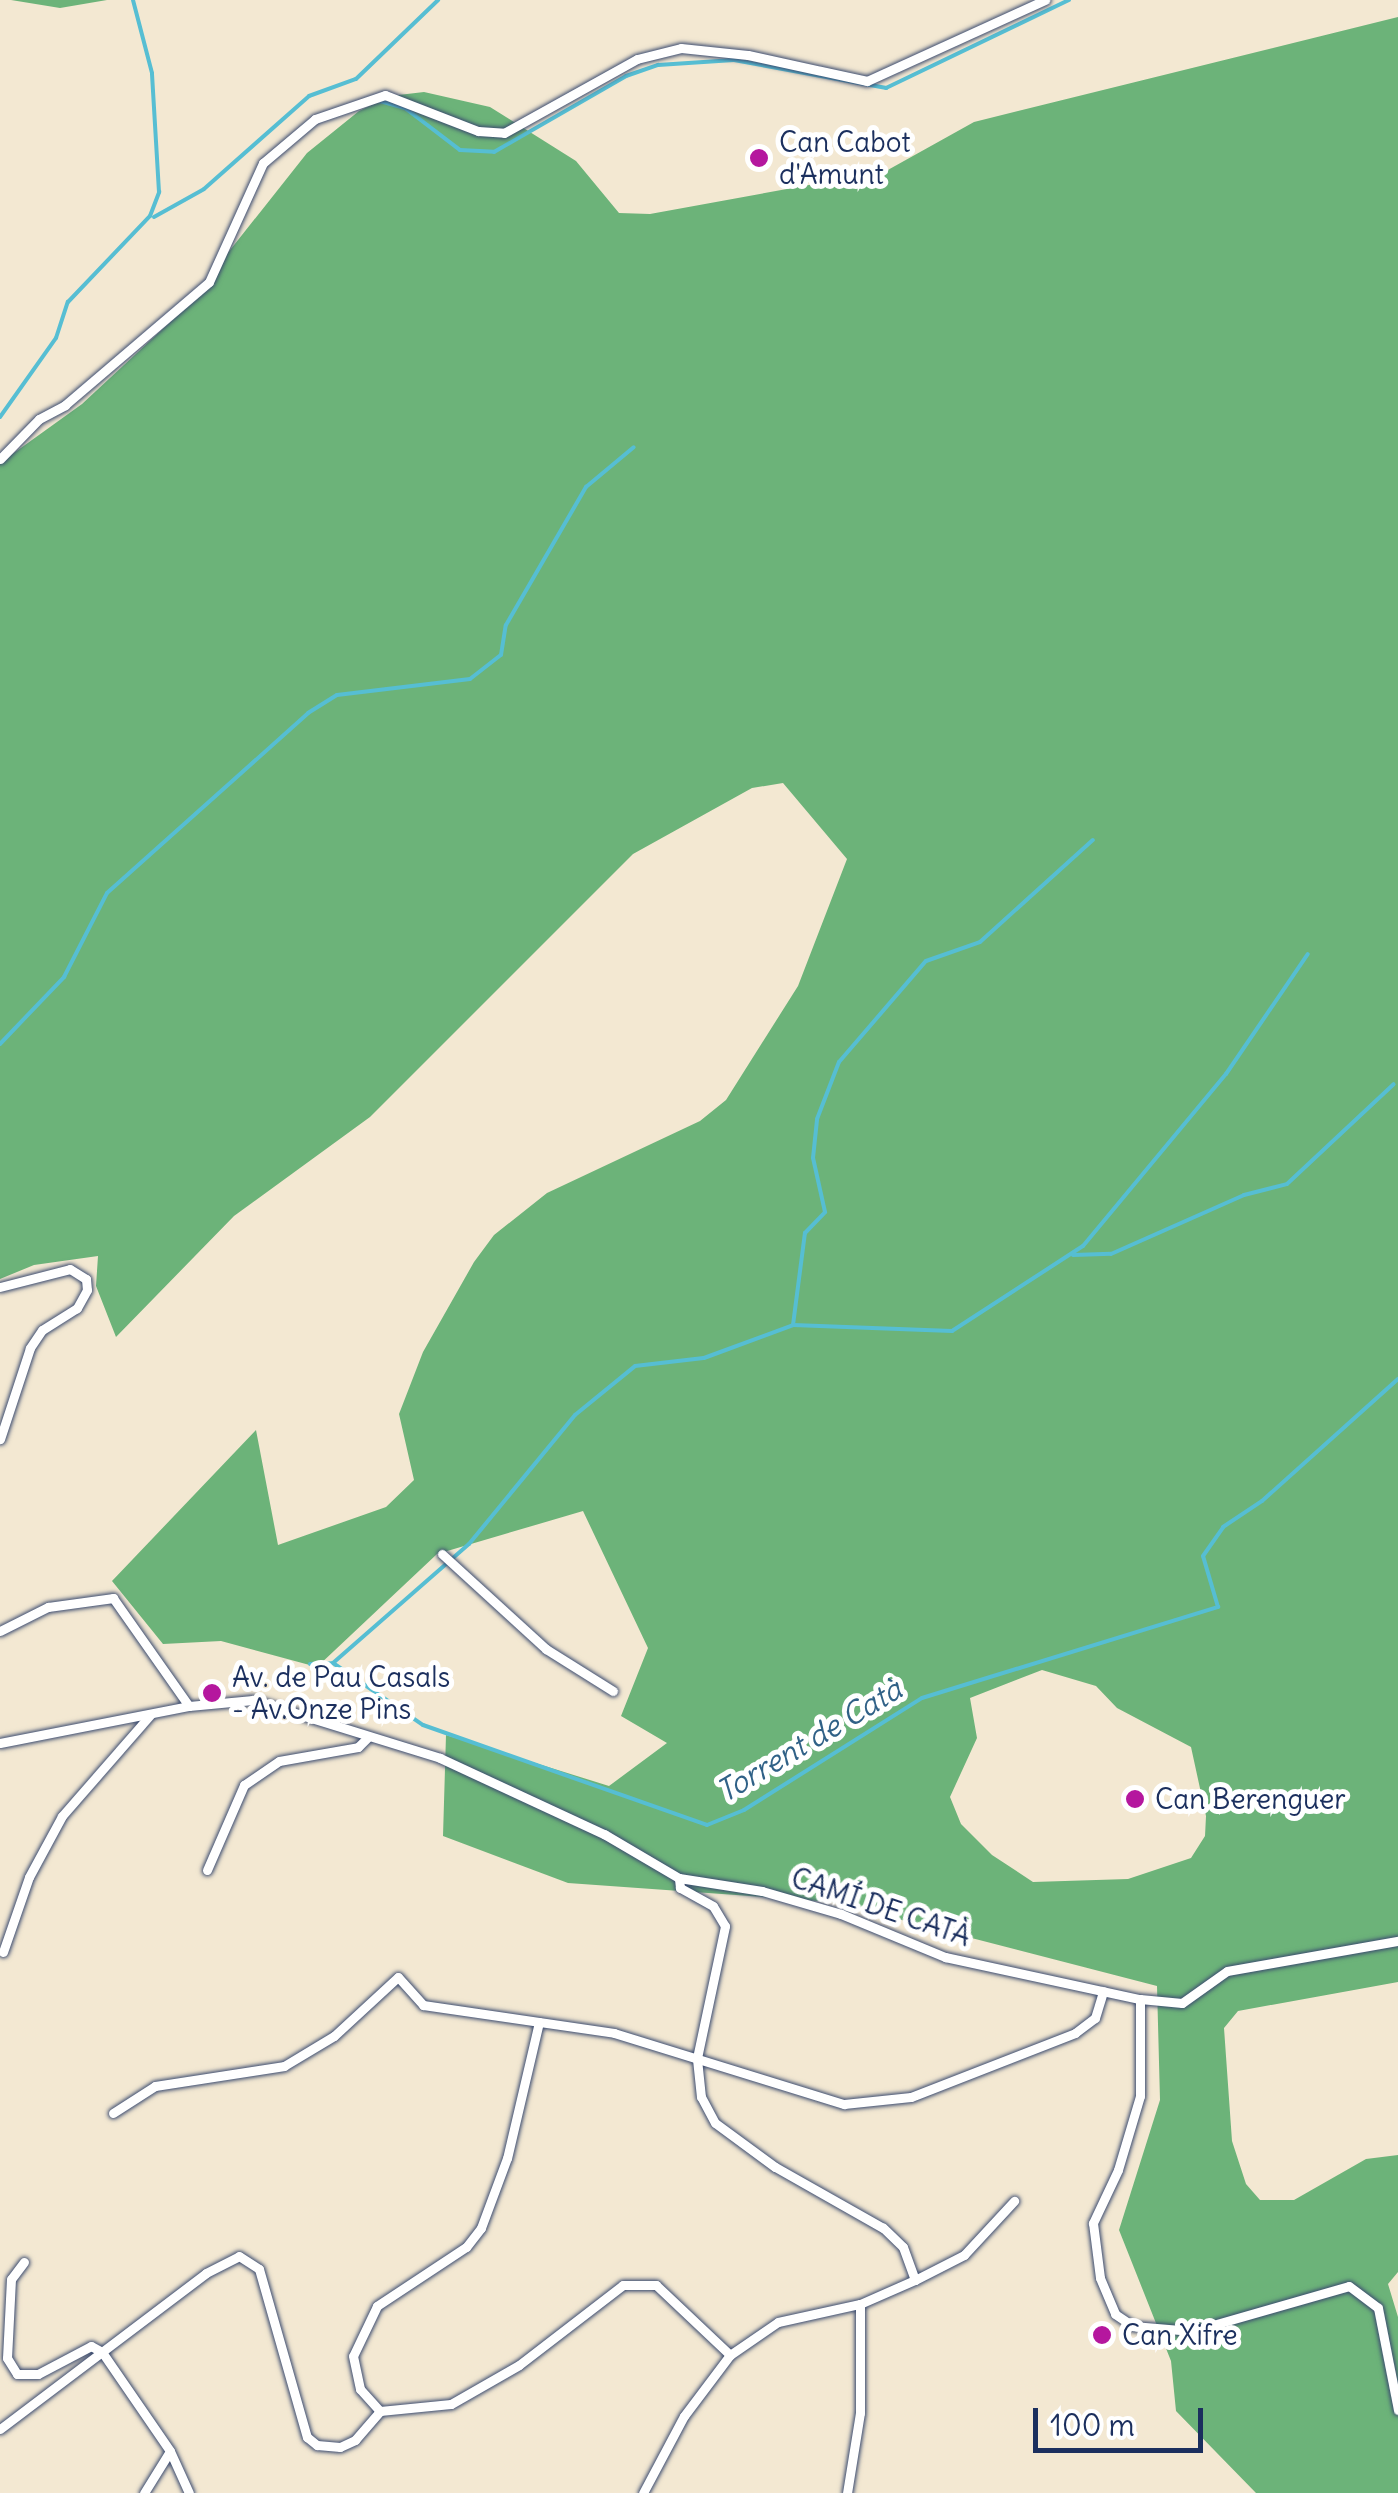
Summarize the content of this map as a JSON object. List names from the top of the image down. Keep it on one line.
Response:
{"streets":{"street":["CAMÍ DE CATÀ"]},"water":["Torrent de Catà"],"places":["Can Cabot d'Amunt","Av. de Pau Casals - Av.Onze Pins","Can Berenguer","Can Xifre"],"scale_bar":"100 m"}
